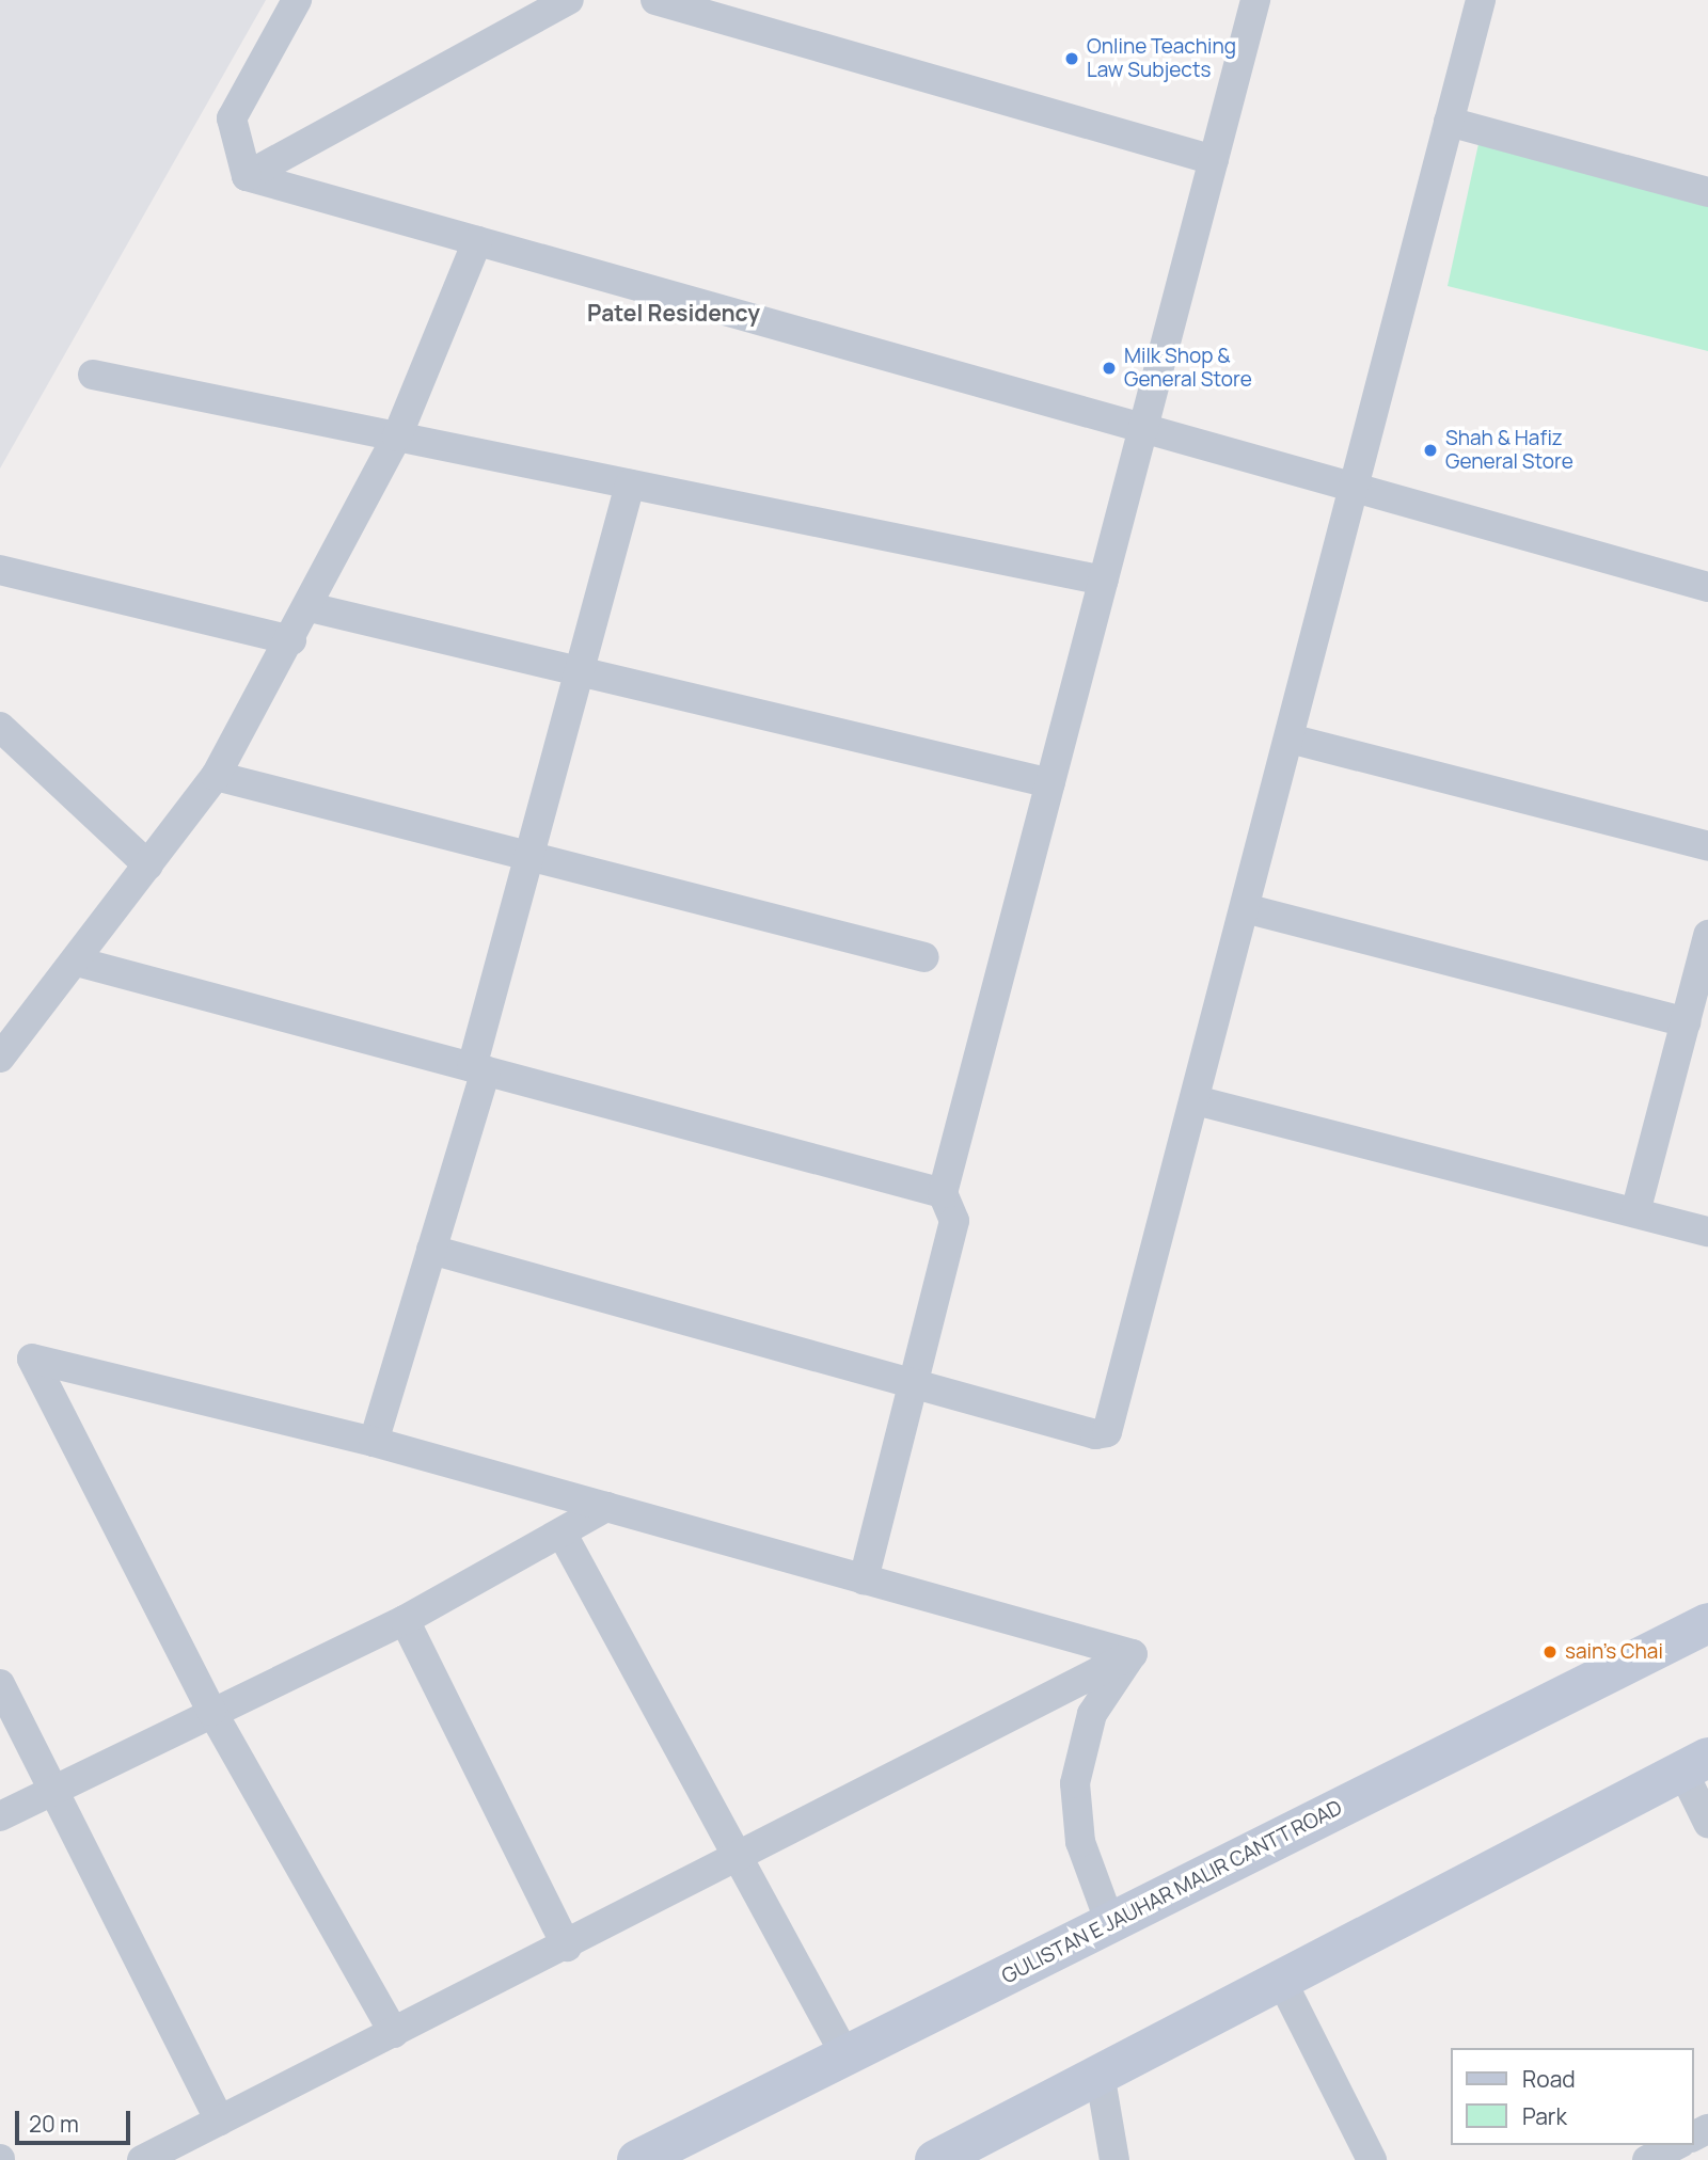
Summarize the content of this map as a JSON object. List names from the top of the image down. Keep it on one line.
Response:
{"streets":{"main road":["GULISTAN E JAUHAR MALIR CANTT ROAD"]},"districts":["Patel Residency"],"places":["Online Teaching Law Subjects","Milk Shop & General Store","Shah & Hafiz General Store","sain's Chai"],"legend":["Road","Park"],"scale_bar":"20 m"}
